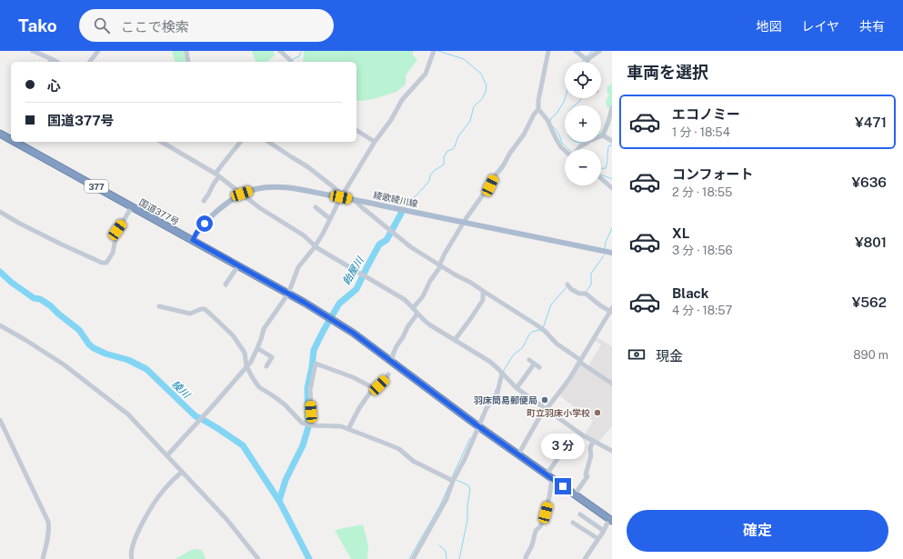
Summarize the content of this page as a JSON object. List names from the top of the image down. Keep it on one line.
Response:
{"streets":{"highway":["377","国道377号"],"main road":["綾歌綾川線"]},"crossings":[["綾歌綾川線","国道377号"]],"water":["飴屋川","綾川"],"places":["羽床簡易郵便局","町立羽床小学校"],"page":{"header":"Tako","search":"ここで検索","nav":["地図","レイヤ","共有"],"heading":"車両を選択","map_buttons":["+","−"],"banner":["心","国道377号"],"list":[{"name":"エコノミー","note":"1 分 · 18:54","value":"¥471"},{"name":"コンフォート","note":"2 分 · 18:55","value":"¥636"},{"name":"XL","note":"3 分 · 18:56","value":"¥801"},{"name":"Black","note":"4 分 · 18:57","value":"¥562"}],"pay":["現金","890 m"],"bubble":"3 分","buttons":"確定"}}
